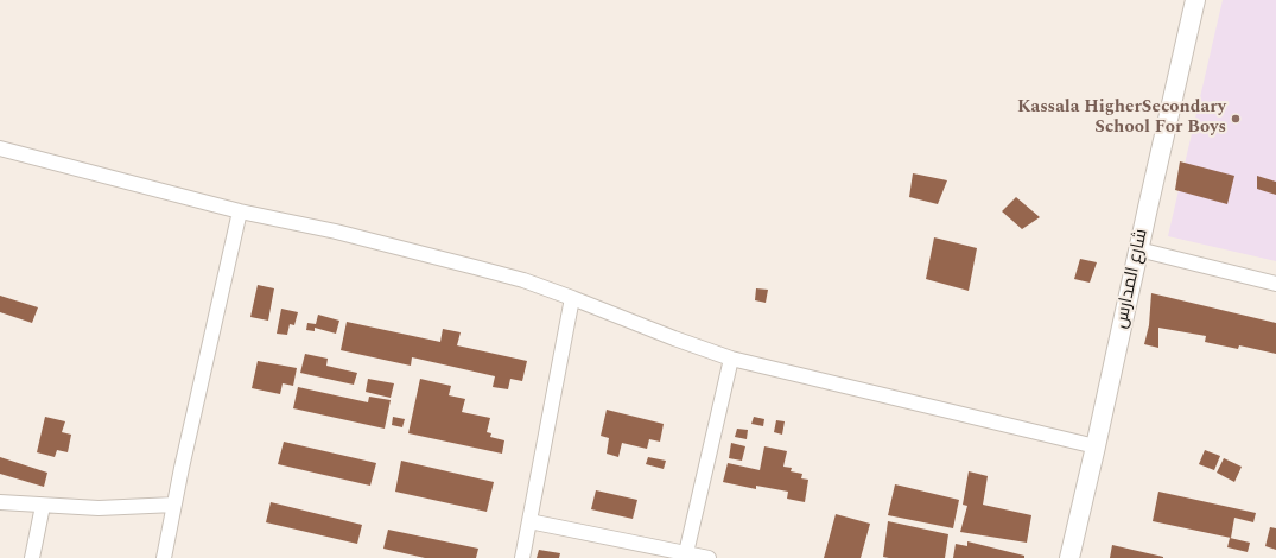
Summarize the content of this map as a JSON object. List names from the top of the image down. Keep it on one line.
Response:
{"streets":{"street":["شارع المدارس"]},"places":["Kassala HigherSecondary School For Boys"]}
